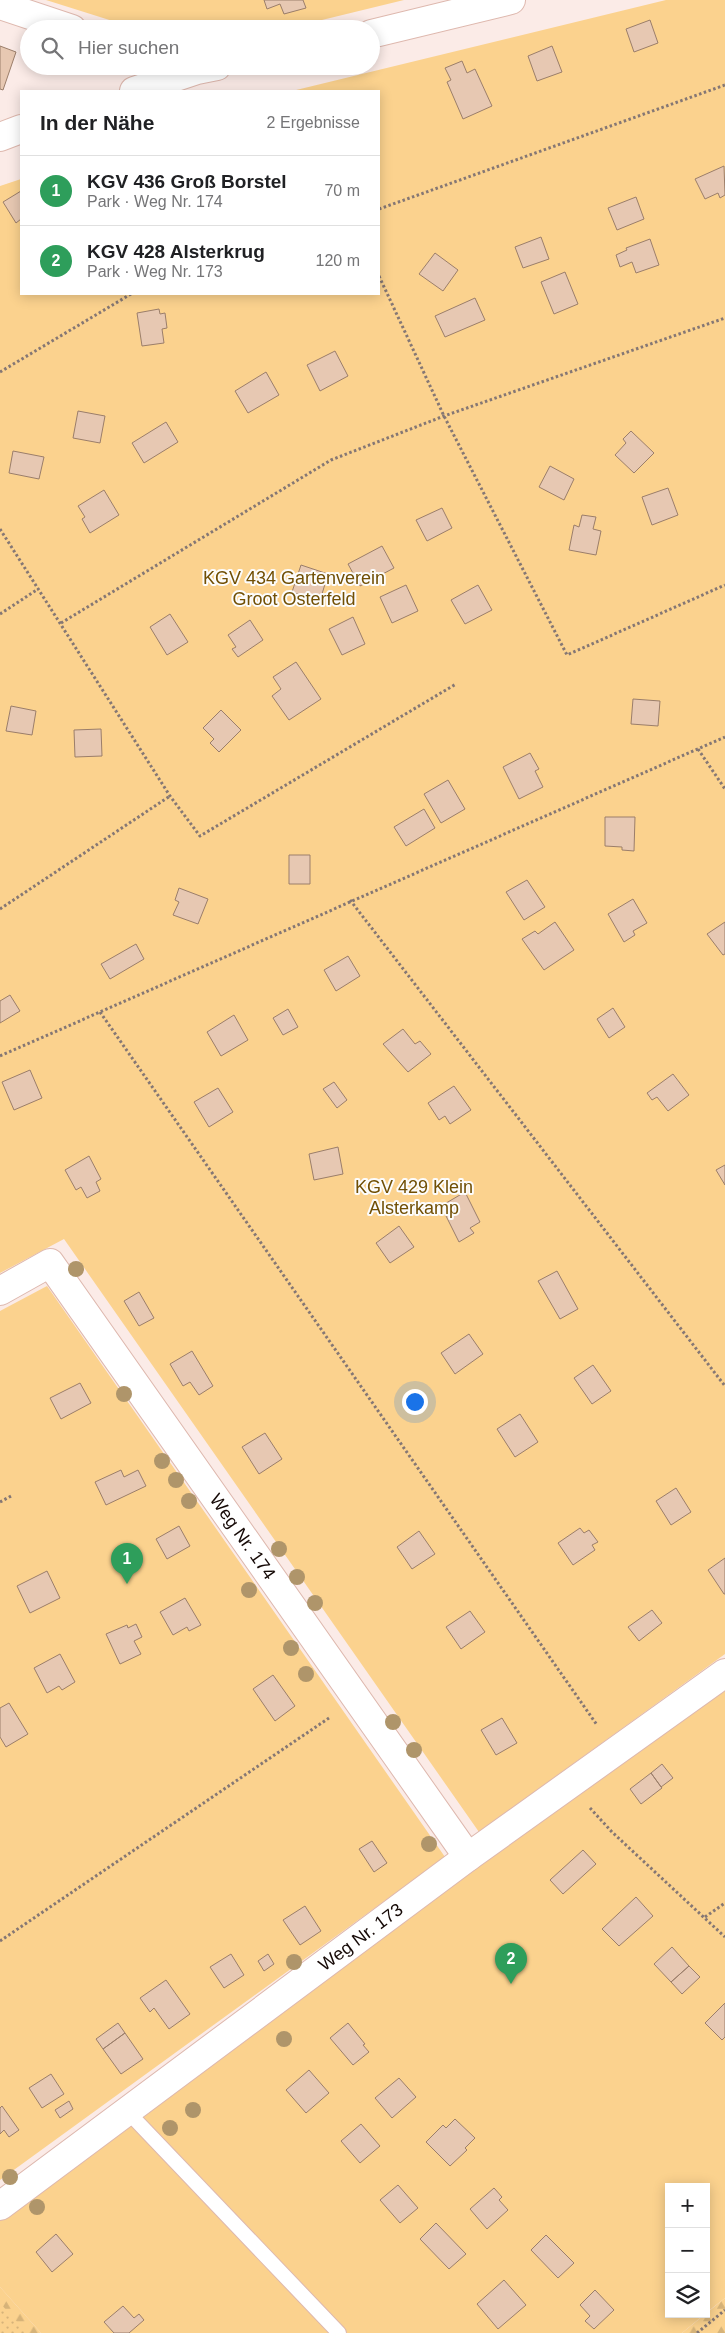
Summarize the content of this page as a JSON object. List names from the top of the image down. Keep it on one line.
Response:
{"streets":{"street":["Weg Nr. 174","Weg Nr. 173"]},"crossings":[["Weg Nr. 174","Weg Nr. 173"]],"parks":["KGV 434 Gartenverein Groot Osterfeld","KGV 429 Klein Alsterkamp"],"page":{"search":"Hier suchen","heading":["In der Nähe","2 Ergebnisse"],"list":[{"mark":"1","name":"KGV 436 Groß Borstel","note":"Park · Weg Nr. 174","value":"70 m"},{"mark":"2","name":"KGV 428 Alsterkrug","note":"Park · Weg Nr. 173","value":"120 m"}],"pins":["1","2"],"map_buttons":["+","−"]}}
